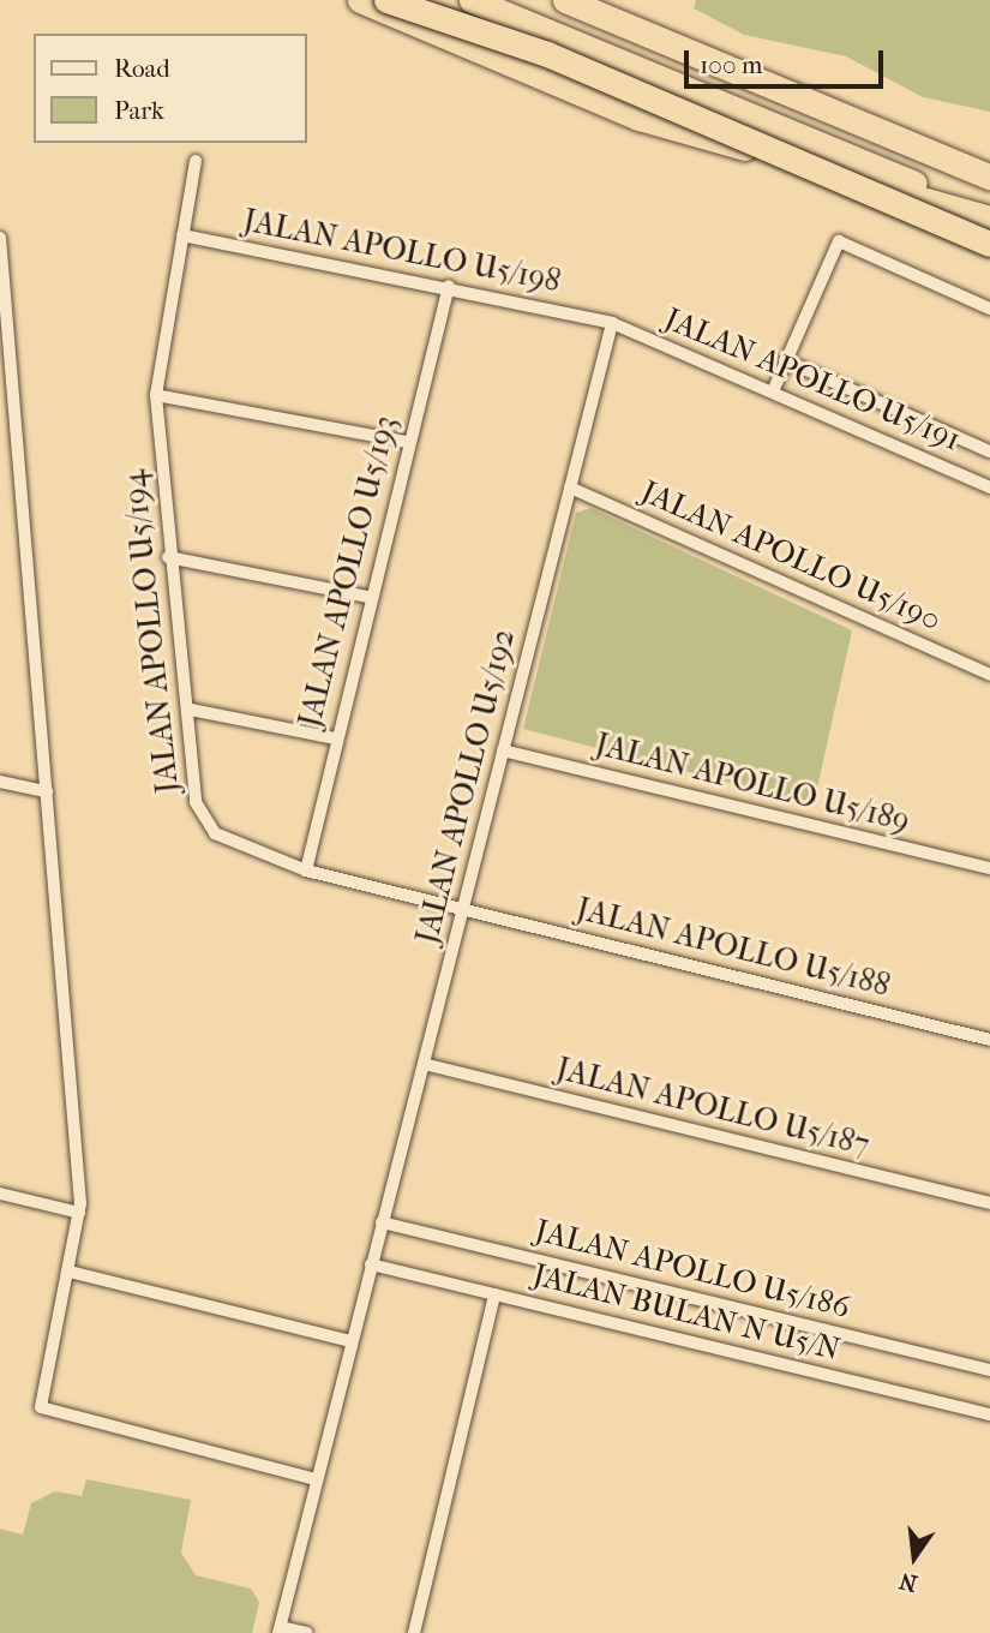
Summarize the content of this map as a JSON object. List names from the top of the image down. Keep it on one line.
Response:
{"streets":{"street":["JALAN APOLLO U5/198","JALAN APOLLO U5/191","JALAN APOLLO U5/190","JALAN APOLLO U5/193","JALAN APOLLO U5/194","JALAN APOLLO U5/189","JALAN APOLLO U5/192","JALAN APOLLO U5/188","JALAN APOLLO U5/187","JALAN APOLLO U5/186","JALAN BULAN N U5/N"]},"crossings":[["JALAN APOLLO U5/198","JALAN APOLLO U5/191"],["JALAN APOLLO U5/198","JALAN APOLLO U5/193"],["JALAN APOLLO U5/198","JALAN APOLLO U5/194"],["JALAN APOLLO U5/198","JALAN APOLLO U5/192"],["JALAN APOLLO U5/191","JALAN APOLLO U5/192"],["JALAN APOLLO U5/190","JALAN APOLLO U5/192"],["JALAN APOLLO U5/193","JALAN APOLLO U5/194"],["JALAN APOLLO U5/194","JALAN APOLLO U5/192"],["JALAN APOLLO U5/194","JALAN APOLLO U5/188"],["JALAN APOLLO U5/189","JALAN APOLLO U5/192"],["JALAN APOLLO U5/192","JALAN APOLLO U5/188"],["JALAN APOLLO U5/192","JALAN APOLLO U5/187"],["JALAN APOLLO U5/192","JALAN APOLLO U5/186"],["JALAN APOLLO U5/192","JALAN BULAN N U5/N"]],"legend":["Road","Park"],"scale_bar":"100 m","north":"bottom"}
